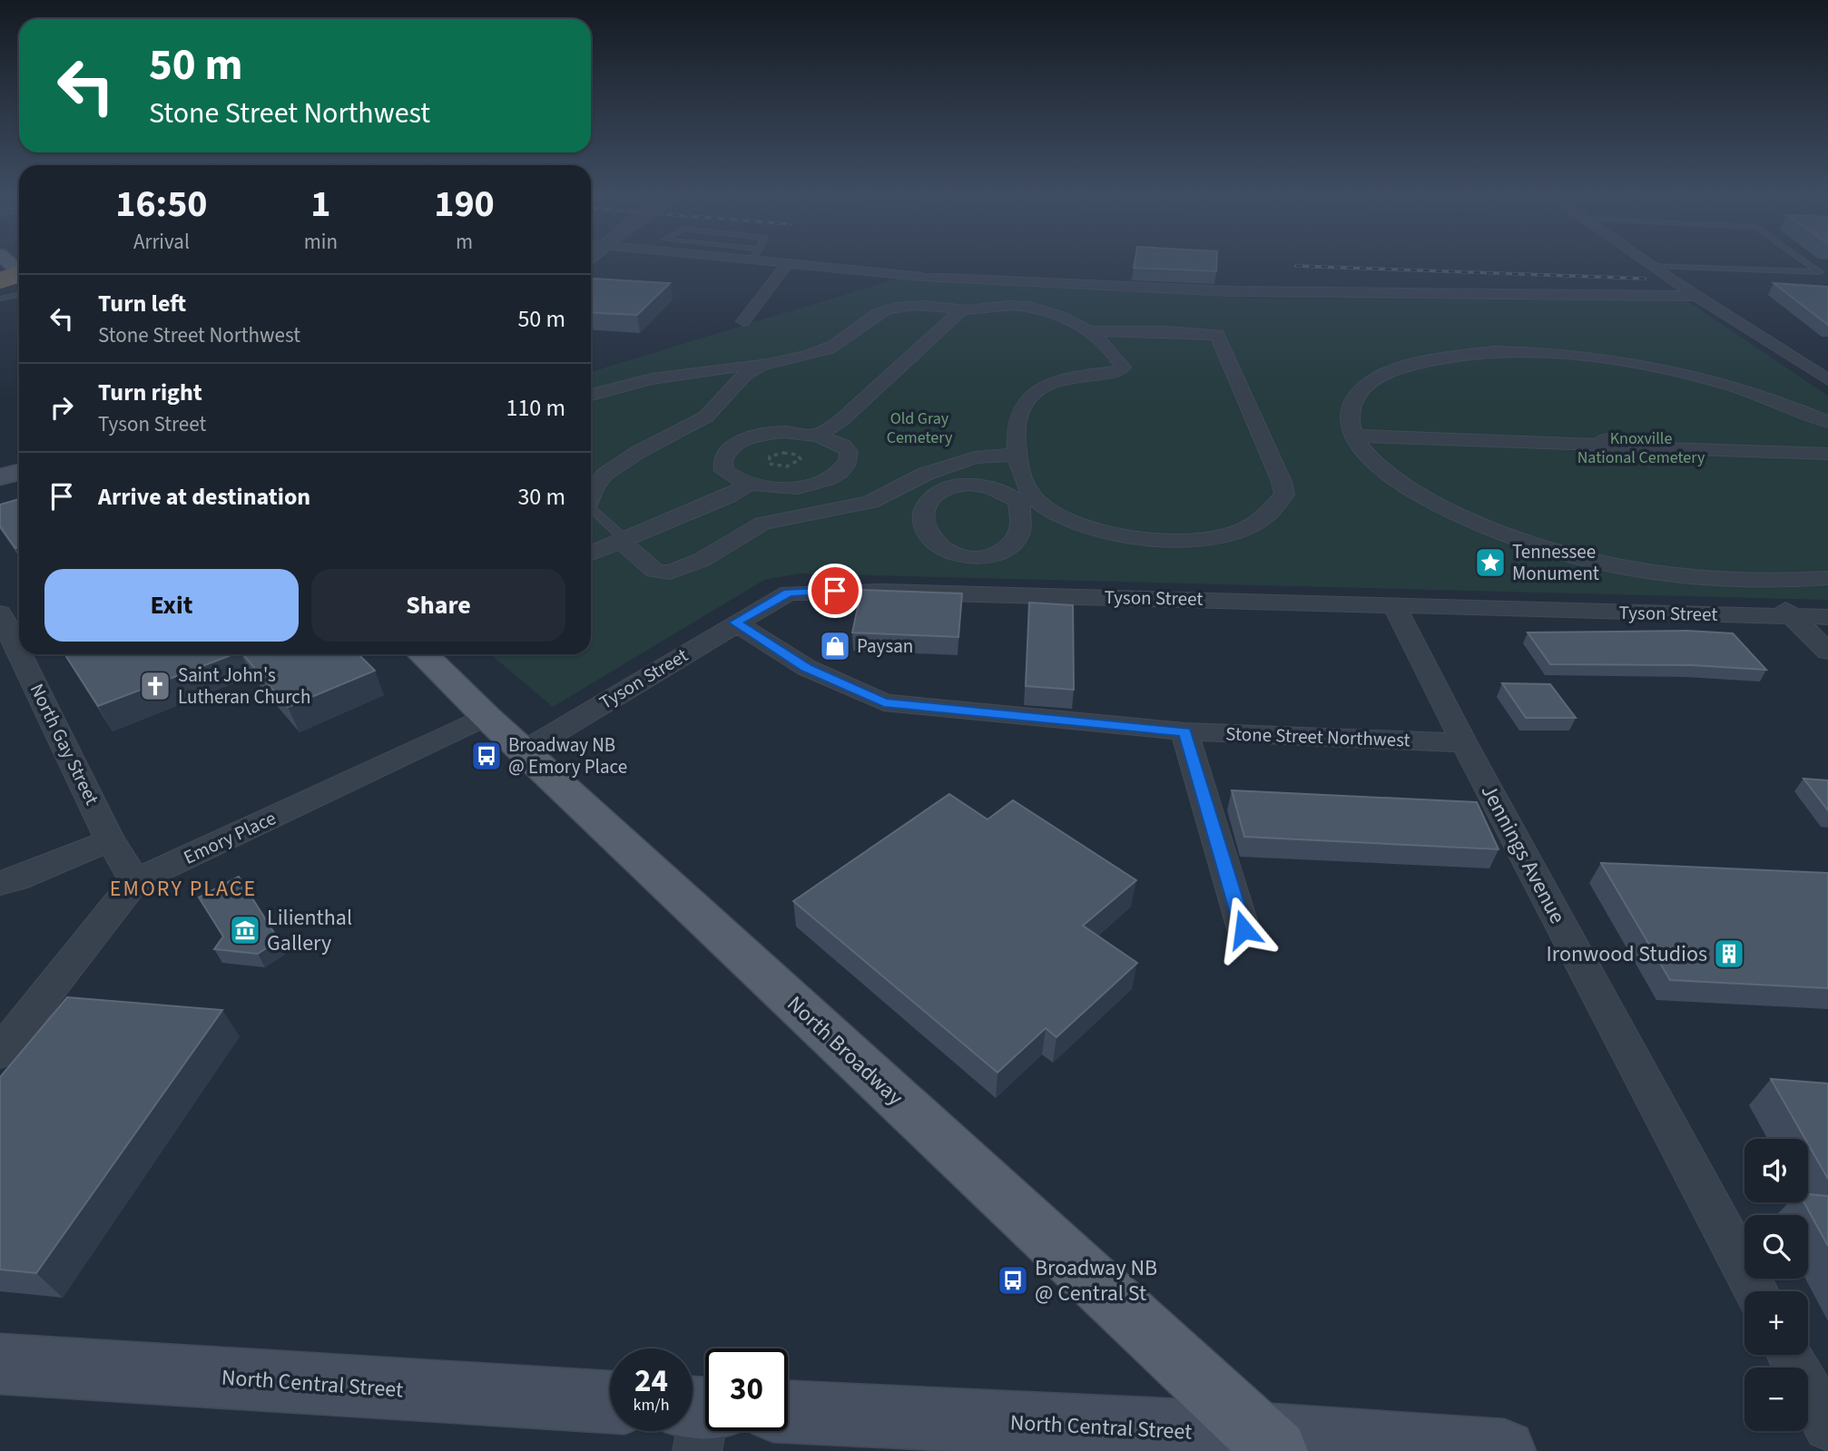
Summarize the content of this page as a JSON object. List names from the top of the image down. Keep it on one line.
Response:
{"streets":{"main road":["North Broadway","North Central Street"],"street":["Tyson Street","Stone Street Northwest","North Gay Street","Emory Place","Jennings Avenue"]},"crossings":[["Tyson Street","Stone Street Northwest"],["Tyson Street","Jennings Avenue"],["Tyson Street","North Broadway"],["Stone Street Northwest","Jennings Avenue"],["North Gay Street","Emory Place"],["Emory Place","North Broadway"],["North Broadway","North Central Street"]],"districts":["EMORY PLACE"],"parks":["Old Gray Cemetery","Knoxville National Cemetery"],"places":{"place":["Tennessee Monument"],"shop":["Paysan"],"church":["Saint John's Lutheran Church"],"bus stop":["Broadway NB @ Emory Place","Broadway NB @ Central St"],"museum":["Lilienthal Gallery"],"building":["Ironwood Studios"]},"page":{"turn":["50 m","Stone Street Northwest"],"eta":["16:50","Arrival","1","min","190","m"],"list":[{"name":"Turn left","note":"Stone Street Northwest","value":"50 m"},{"name":"Turn right","note":"Tyson Street","value":"110 m"},{"name":"Arrive at destination","value":"30 m"}],"buttons":["Exit","Share"],"map_buttons":["+","−"],"speed":"24 km/h","limit":"30"}}
